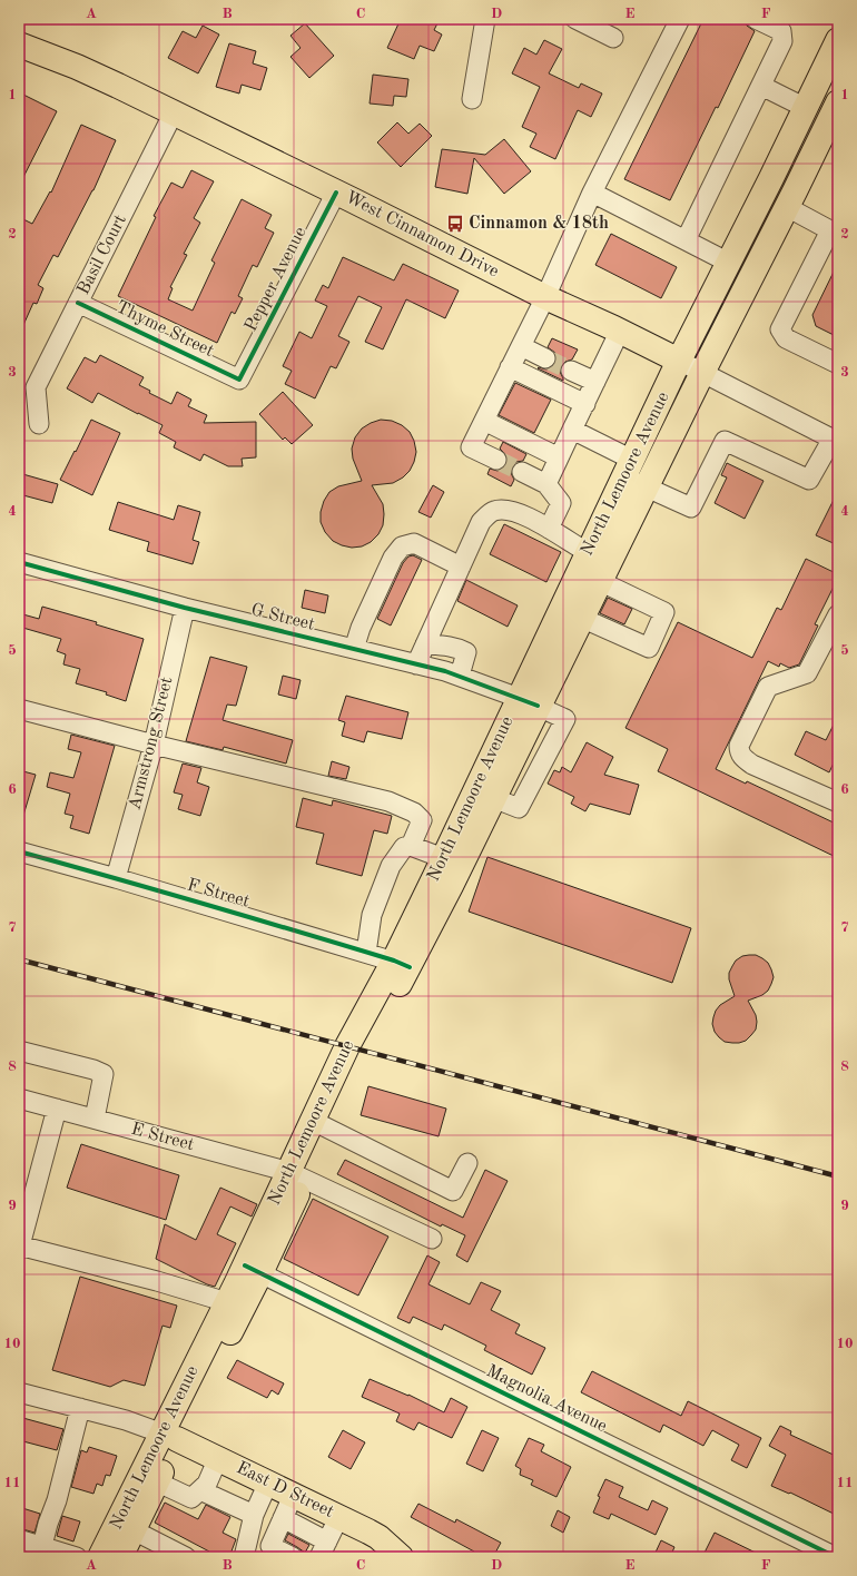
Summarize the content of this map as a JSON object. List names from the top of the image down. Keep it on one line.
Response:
{"streets":{"main road":["West Cinnamon Drive","North Lemoore Avenue","East D Street"],"street":["Basil Court","Pepper Avenue","Thyme Street","G Street","Armstrong Street","F Street","E Street","Magnolia Avenue"]},"crossings":[["West Cinnamon Drive","Basil Court"],["West Cinnamon Drive","Pepper Avenue"],["West Cinnamon Drive","North Lemoore Avenue"],["Basil Court","Thyme Street"],["Pepper Avenue","Thyme Street"],["North Lemoore Avenue","G Street"],["North Lemoore Avenue","F Street"],["North Lemoore Avenue","E Street"],["North Lemoore Avenue","Magnolia Avenue"],["North Lemoore Avenue","East D Street"],["G Street","Armstrong Street"],["Armstrong Street","F Street"]],"places":{"bus stop":["Cinnamon & 18th"]},"grid":{"columns":["A","B","C","D","E","F"],"rows":["1","2","3","4","5","6","7","8","9","10","11"]}}
